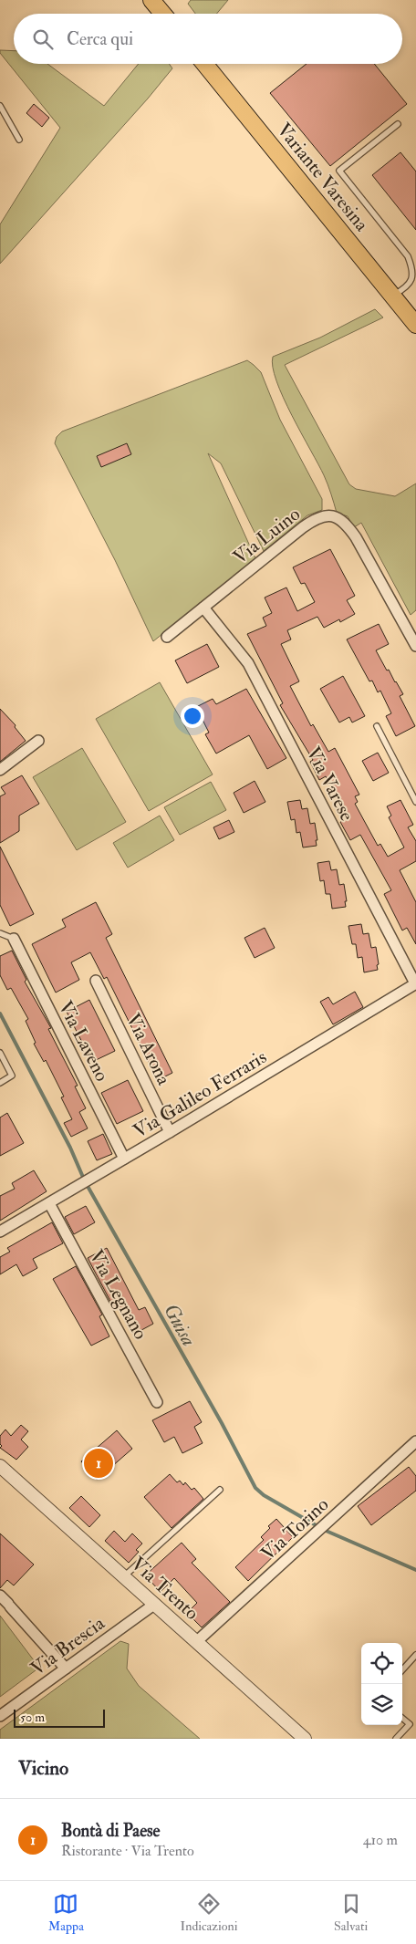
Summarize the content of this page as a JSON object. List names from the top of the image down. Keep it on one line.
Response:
{"streets":{"main road":["Variante Varesina"],"street":["Via Luino","Via Varese","Via Laveno","Via Arona","Via Galileo Ferraris","Via Legnano","Via Torino","Via Trento","Via Brescia"]},"crossings":[["Via Luino","Via Varese"],["Via Varese","Via Galileo Ferraris"],["Via Laveno","Via Galileo Ferraris"],["Via Arona","Via Galileo Ferraris"],["Via Galileo Ferraris","Via Legnano"],["Via Torino","Via Trento"],["Via Trento","Via Brescia"]],"water":["Guisa"],"scale_bar":"50 m","page":{"search":"Cerca qui","pins":"1","scale":"50 m","heading":"Vicino","list":[{"mark":"1","name":"Bontà di Paese","note":"Ristorante · Via Trento","value":"410 m"}],"nav":["Mappa","Indicazioni","Salvati"]}}
